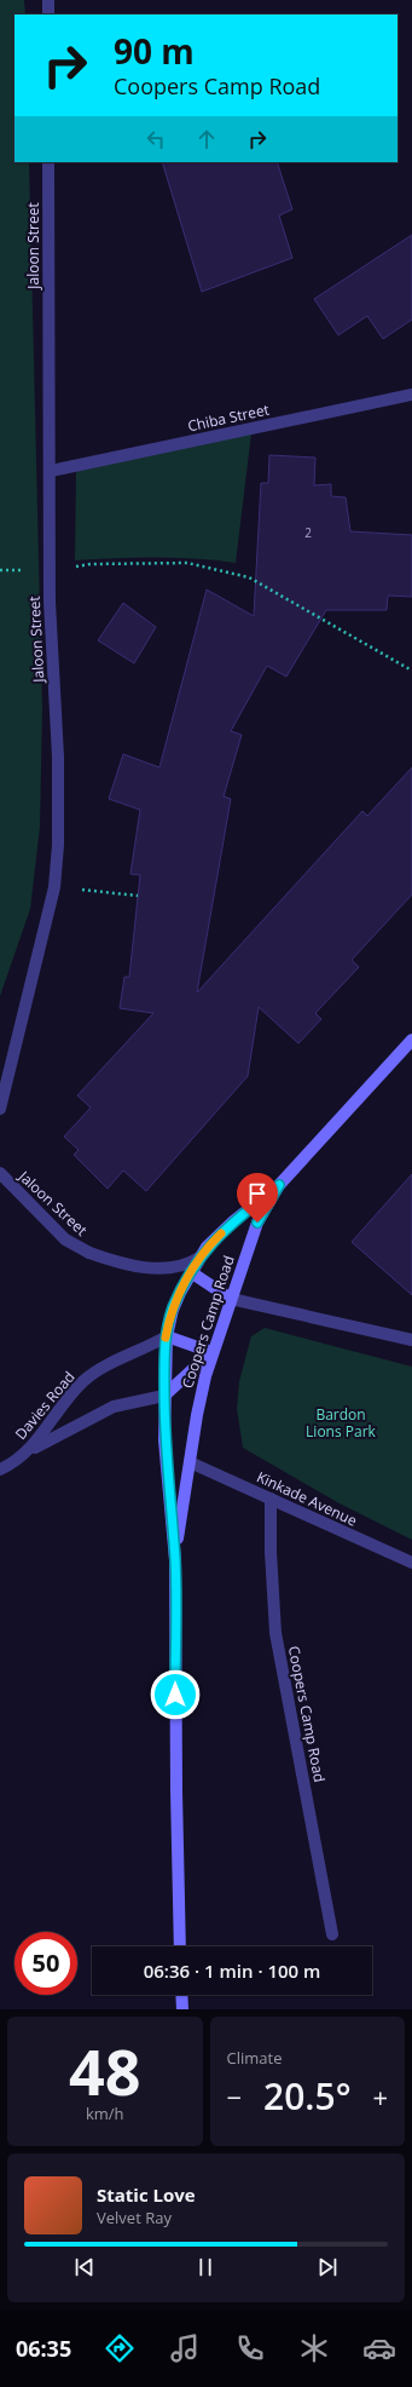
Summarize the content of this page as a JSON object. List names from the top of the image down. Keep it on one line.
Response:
{"streets":{"main road":["Coopers Camp Road"],"street":["Jaloon Street","Chiba Street","Davies Road","Kinkade Avenue"]},"crossings":[["Jaloon Street","Chiba Street"],["Jaloon Street","Coopers Camp Road"],["Coopers Camp Road","Davies Road"],["Coopers Camp Road","Kinkade Avenue"]],"parks":["Bardon Lions Park"],"house_numbers":["2"],"page":{"turn":["90 m","Coopers Camp Road"],"limit":"50","trip":"06:36 · 1 min · 100 m","tile":[["48","km/h"],"Climate"],"heat":["−","20.5°","+"],"song":["Static Love","Velvet Ray"],"tabs":"06:35"}}
